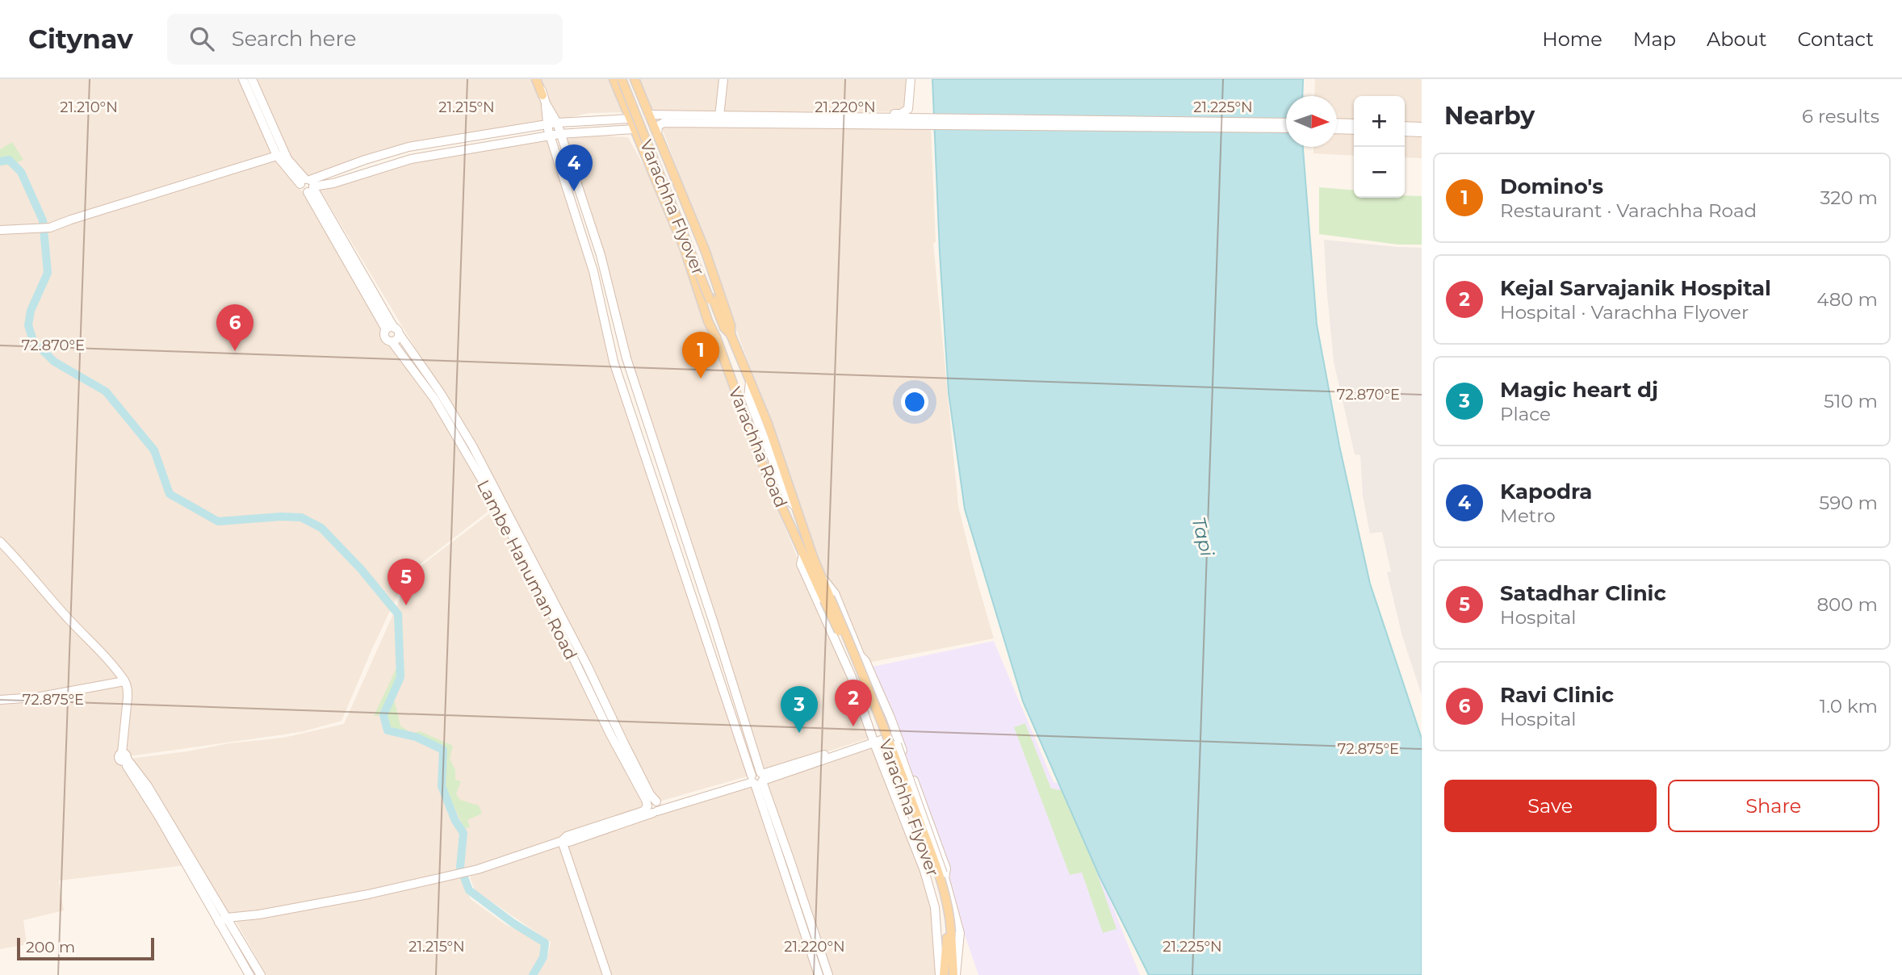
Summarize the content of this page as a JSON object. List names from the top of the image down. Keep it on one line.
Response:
{"streets":{"main road":["Varachha Flyover","Varachha Road"],"street":["Lambe Hanuman Road"]},"crossings":[["Varachha Flyover","Varachha Road"]],"water":["Tapi"],"scale_bar":"200 m","north":"right","page":{"header":"Citynav","search":"Search here","nav":["Home","Map","About","Contact"],"heading":["Nearby","6 results"],"map_buttons":["+","−"],"pins":["4","6","1","5","2","3"],"list":[{"mark":"1","name":"Domino's","note":"Restaurant · Varachha Road","value":"320 m"},{"mark":"2","name":"Kejal Sarvajanik Hospital","note":"Hospital · Varachha Flyover","value":"480 m"},{"mark":"3","name":"Magic heart dj","note":"Place","value":"510 m"},{"mark":"4","name":"Kapodra","note":"Metro","value":"590 m"},{"mark":"5","name":"Satadhar Clinic","note":"Hospital","value":"800 m"},{"mark":"6","name":"Ravi Clinic","note":"Hospital","value":"1.0 km"}],"buttons":["Save","Share"],"scale":"200 m"},"coordinates":["21.210°N","21.215°N","21.220°N","21.225°N","72.870°E","72.875°E"]}
